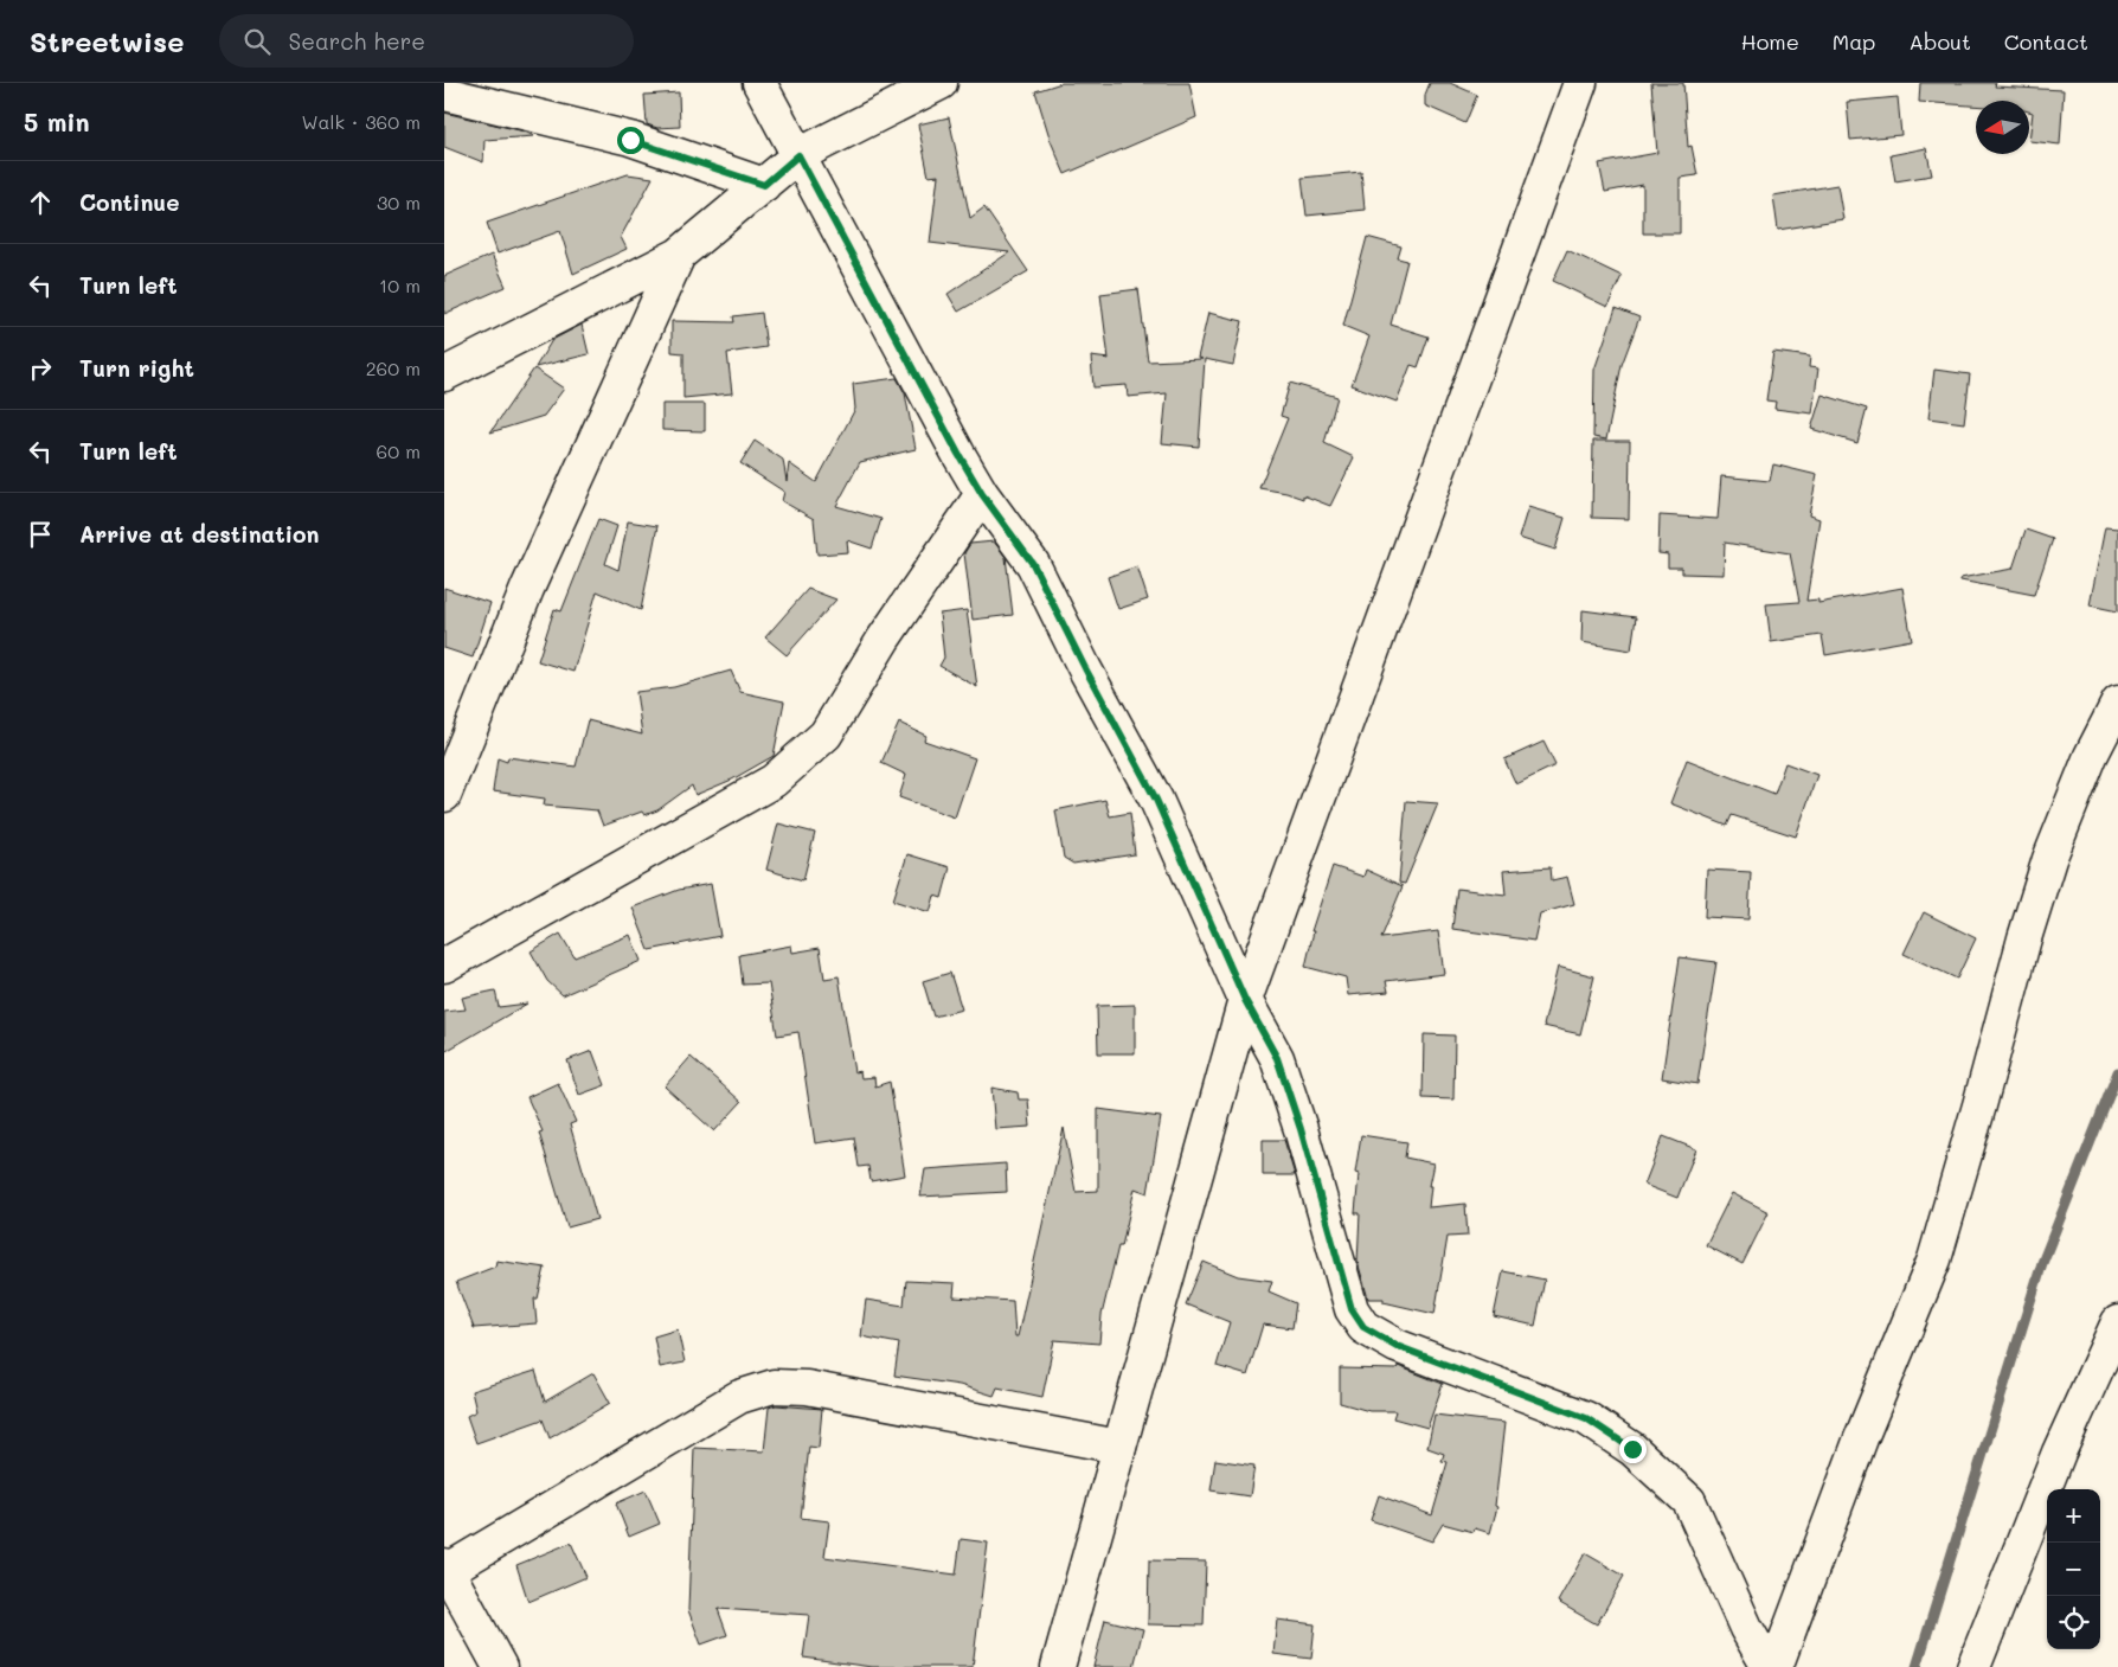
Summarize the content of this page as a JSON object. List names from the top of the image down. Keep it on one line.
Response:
{"north":"left","page":{"header":"Streetwise","search":"Search here","nav":["Home","Map","About","Contact"],"heading":["5 min","Walk · 360 m"],"list":[["Continue","30 m"],["Turn left","10 m"],["Turn right","260 m"],["Turn left","60 m"],"Arrive at destination"],"map_buttons":["+","−"]}}
